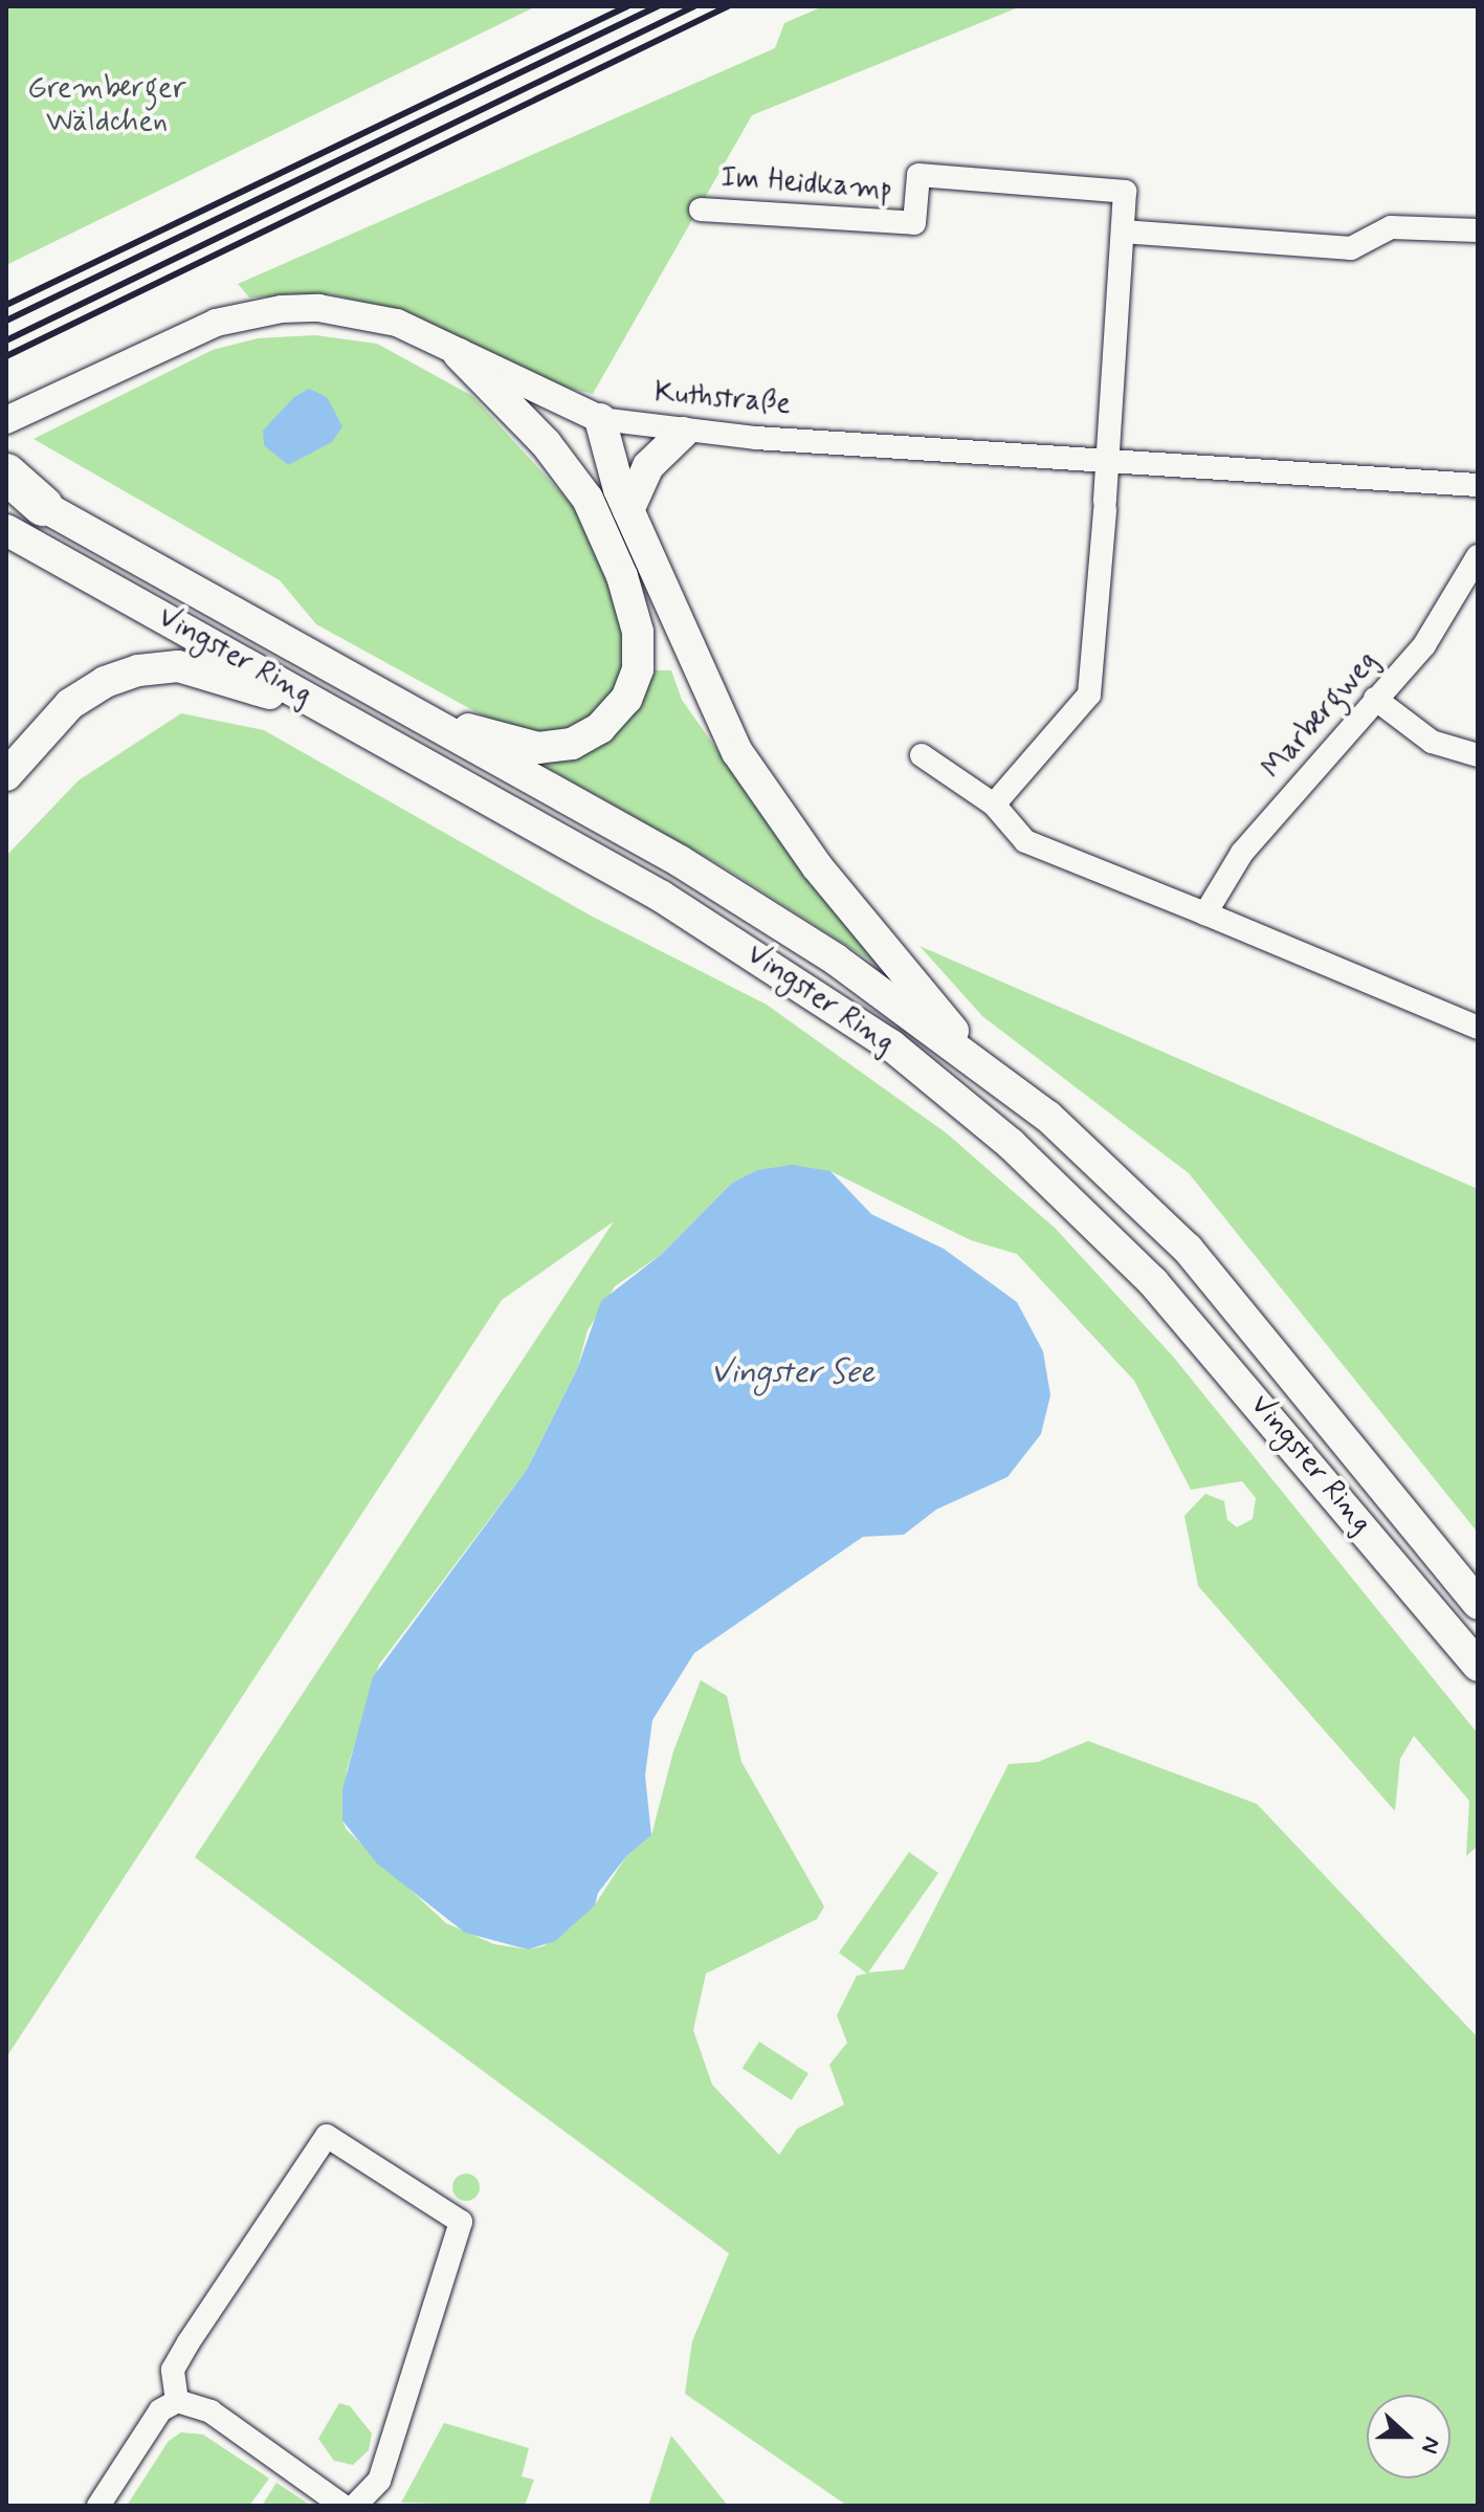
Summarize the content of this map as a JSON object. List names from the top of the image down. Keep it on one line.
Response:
{"streets":{"main road":["Vingster Ring"],"street":["Im Heidkamp","Kuthstraße","Marbergweg"]},"crossings":[["Im Heidkamp","Kuthstraße"]],"water":["Vingster See"],"parks":["Gremberger Wäldchen"],"north":"right"}
